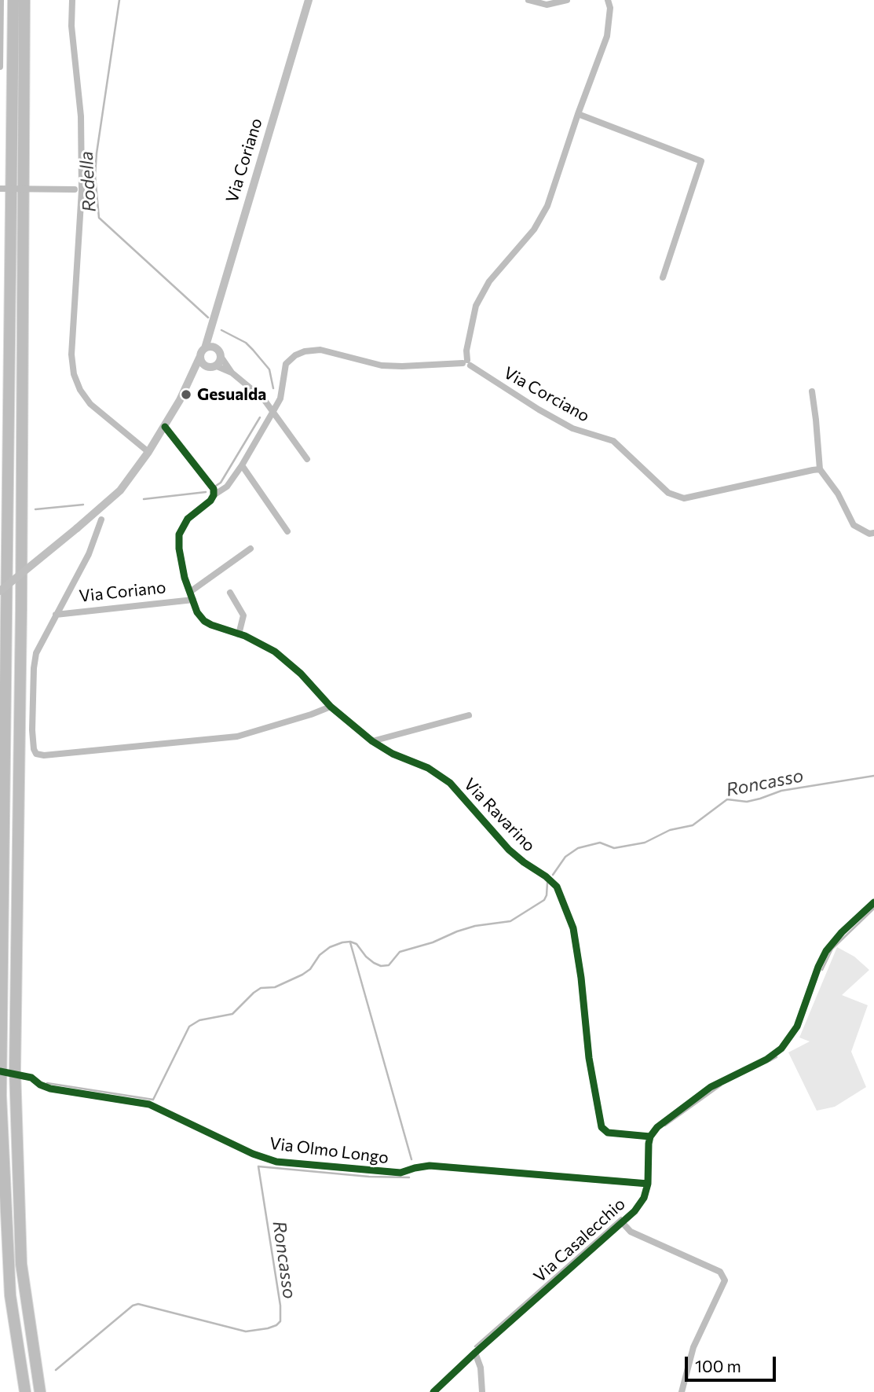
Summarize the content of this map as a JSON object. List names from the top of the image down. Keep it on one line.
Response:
{"streets":{"main road":["Via Coriano"],"street":["Via Corciano","Via Ravarino","Via Olmo Longo","Via Casalecchio"]},"crossings":[["Via Coriano","Via Ravarino"],["Via Ravarino","Via Casalecchio"],["Via Olmo Longo","Via Casalecchio"]],"water":["Rodella","Roncasso"],"places":["Gesualda"],"scale_bar":"100 m"}
